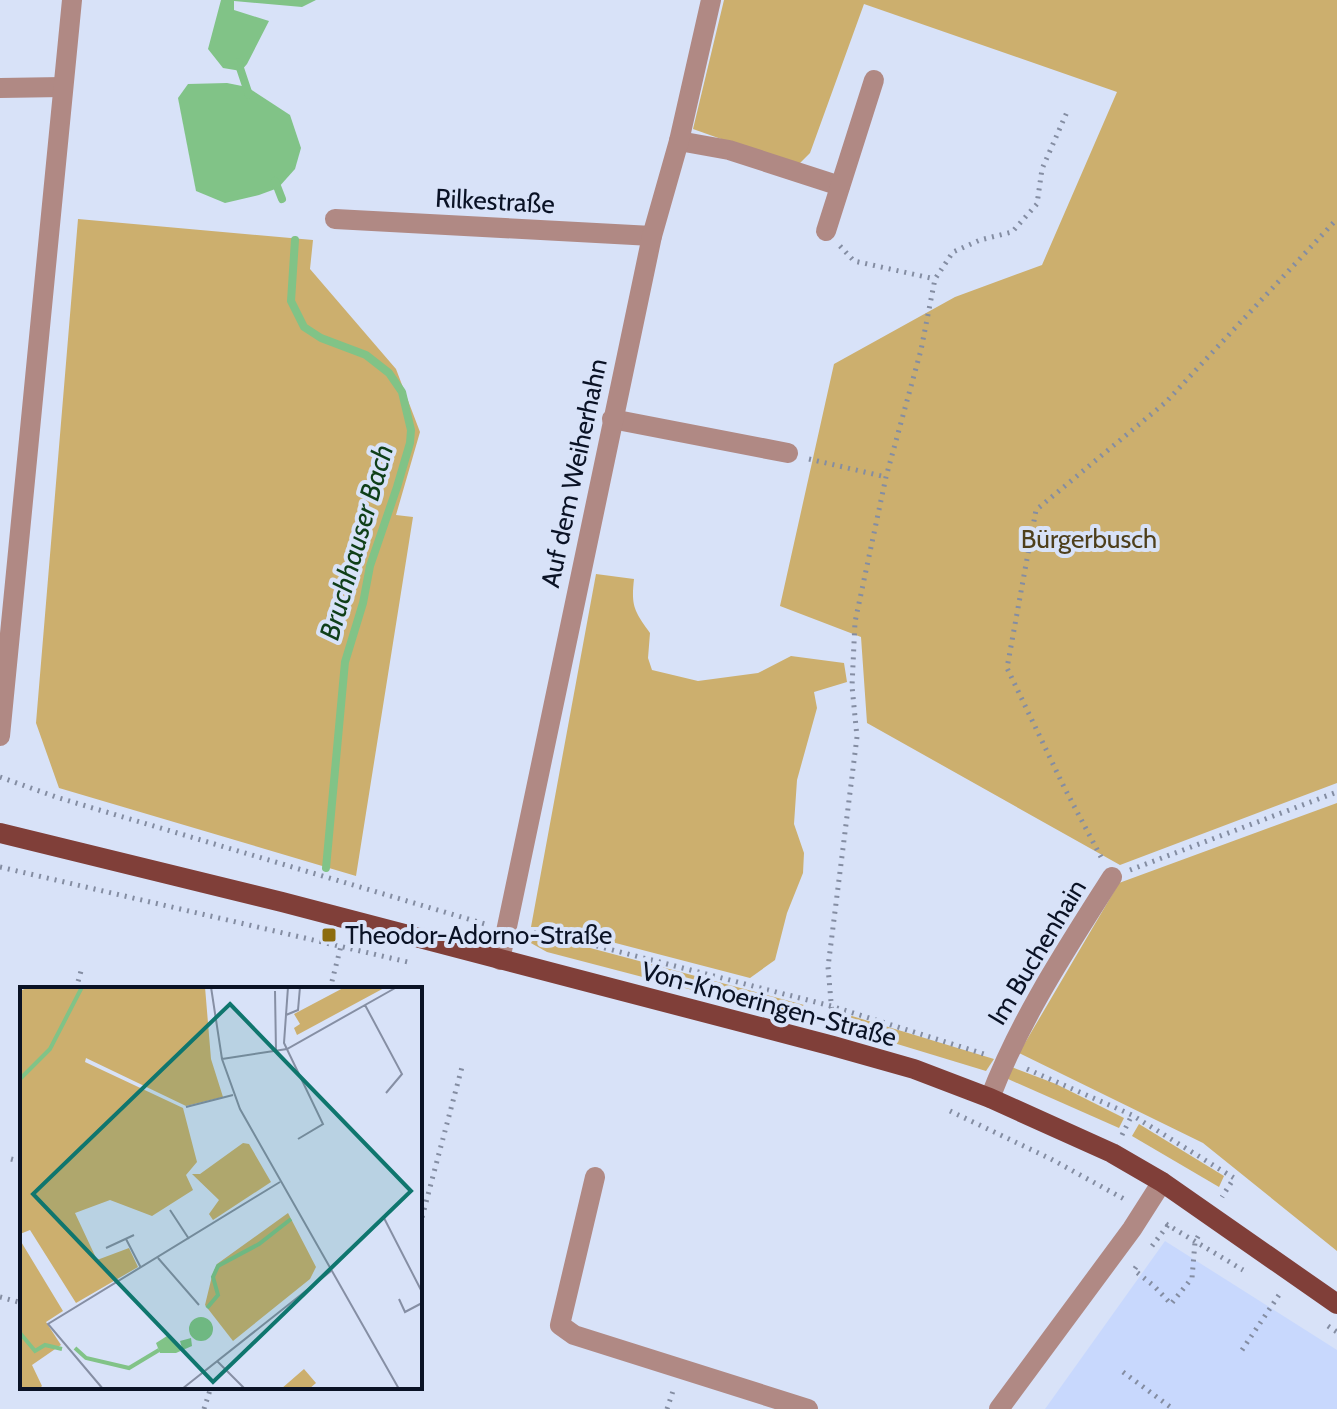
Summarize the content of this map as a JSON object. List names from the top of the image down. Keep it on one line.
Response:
{"streets":{"main road":["Von-Knoeringen-Straße"],"street":["Rilkestraße","Auf dem Weiherhahn","Im Buchenhain"]},"crossings":[["Rilkestraße","Auf dem Weiherhahn"],["Auf dem Weiherhahn","Von-Knoeringen-Straße"],["Im Buchenhain","Von-Knoeringen-Straße"]],"water":["Bruchhauser Bach"],"parks":["Bürgerbusch"],"places":{"transit":["Theodor-Adorno-Straße"]}}
